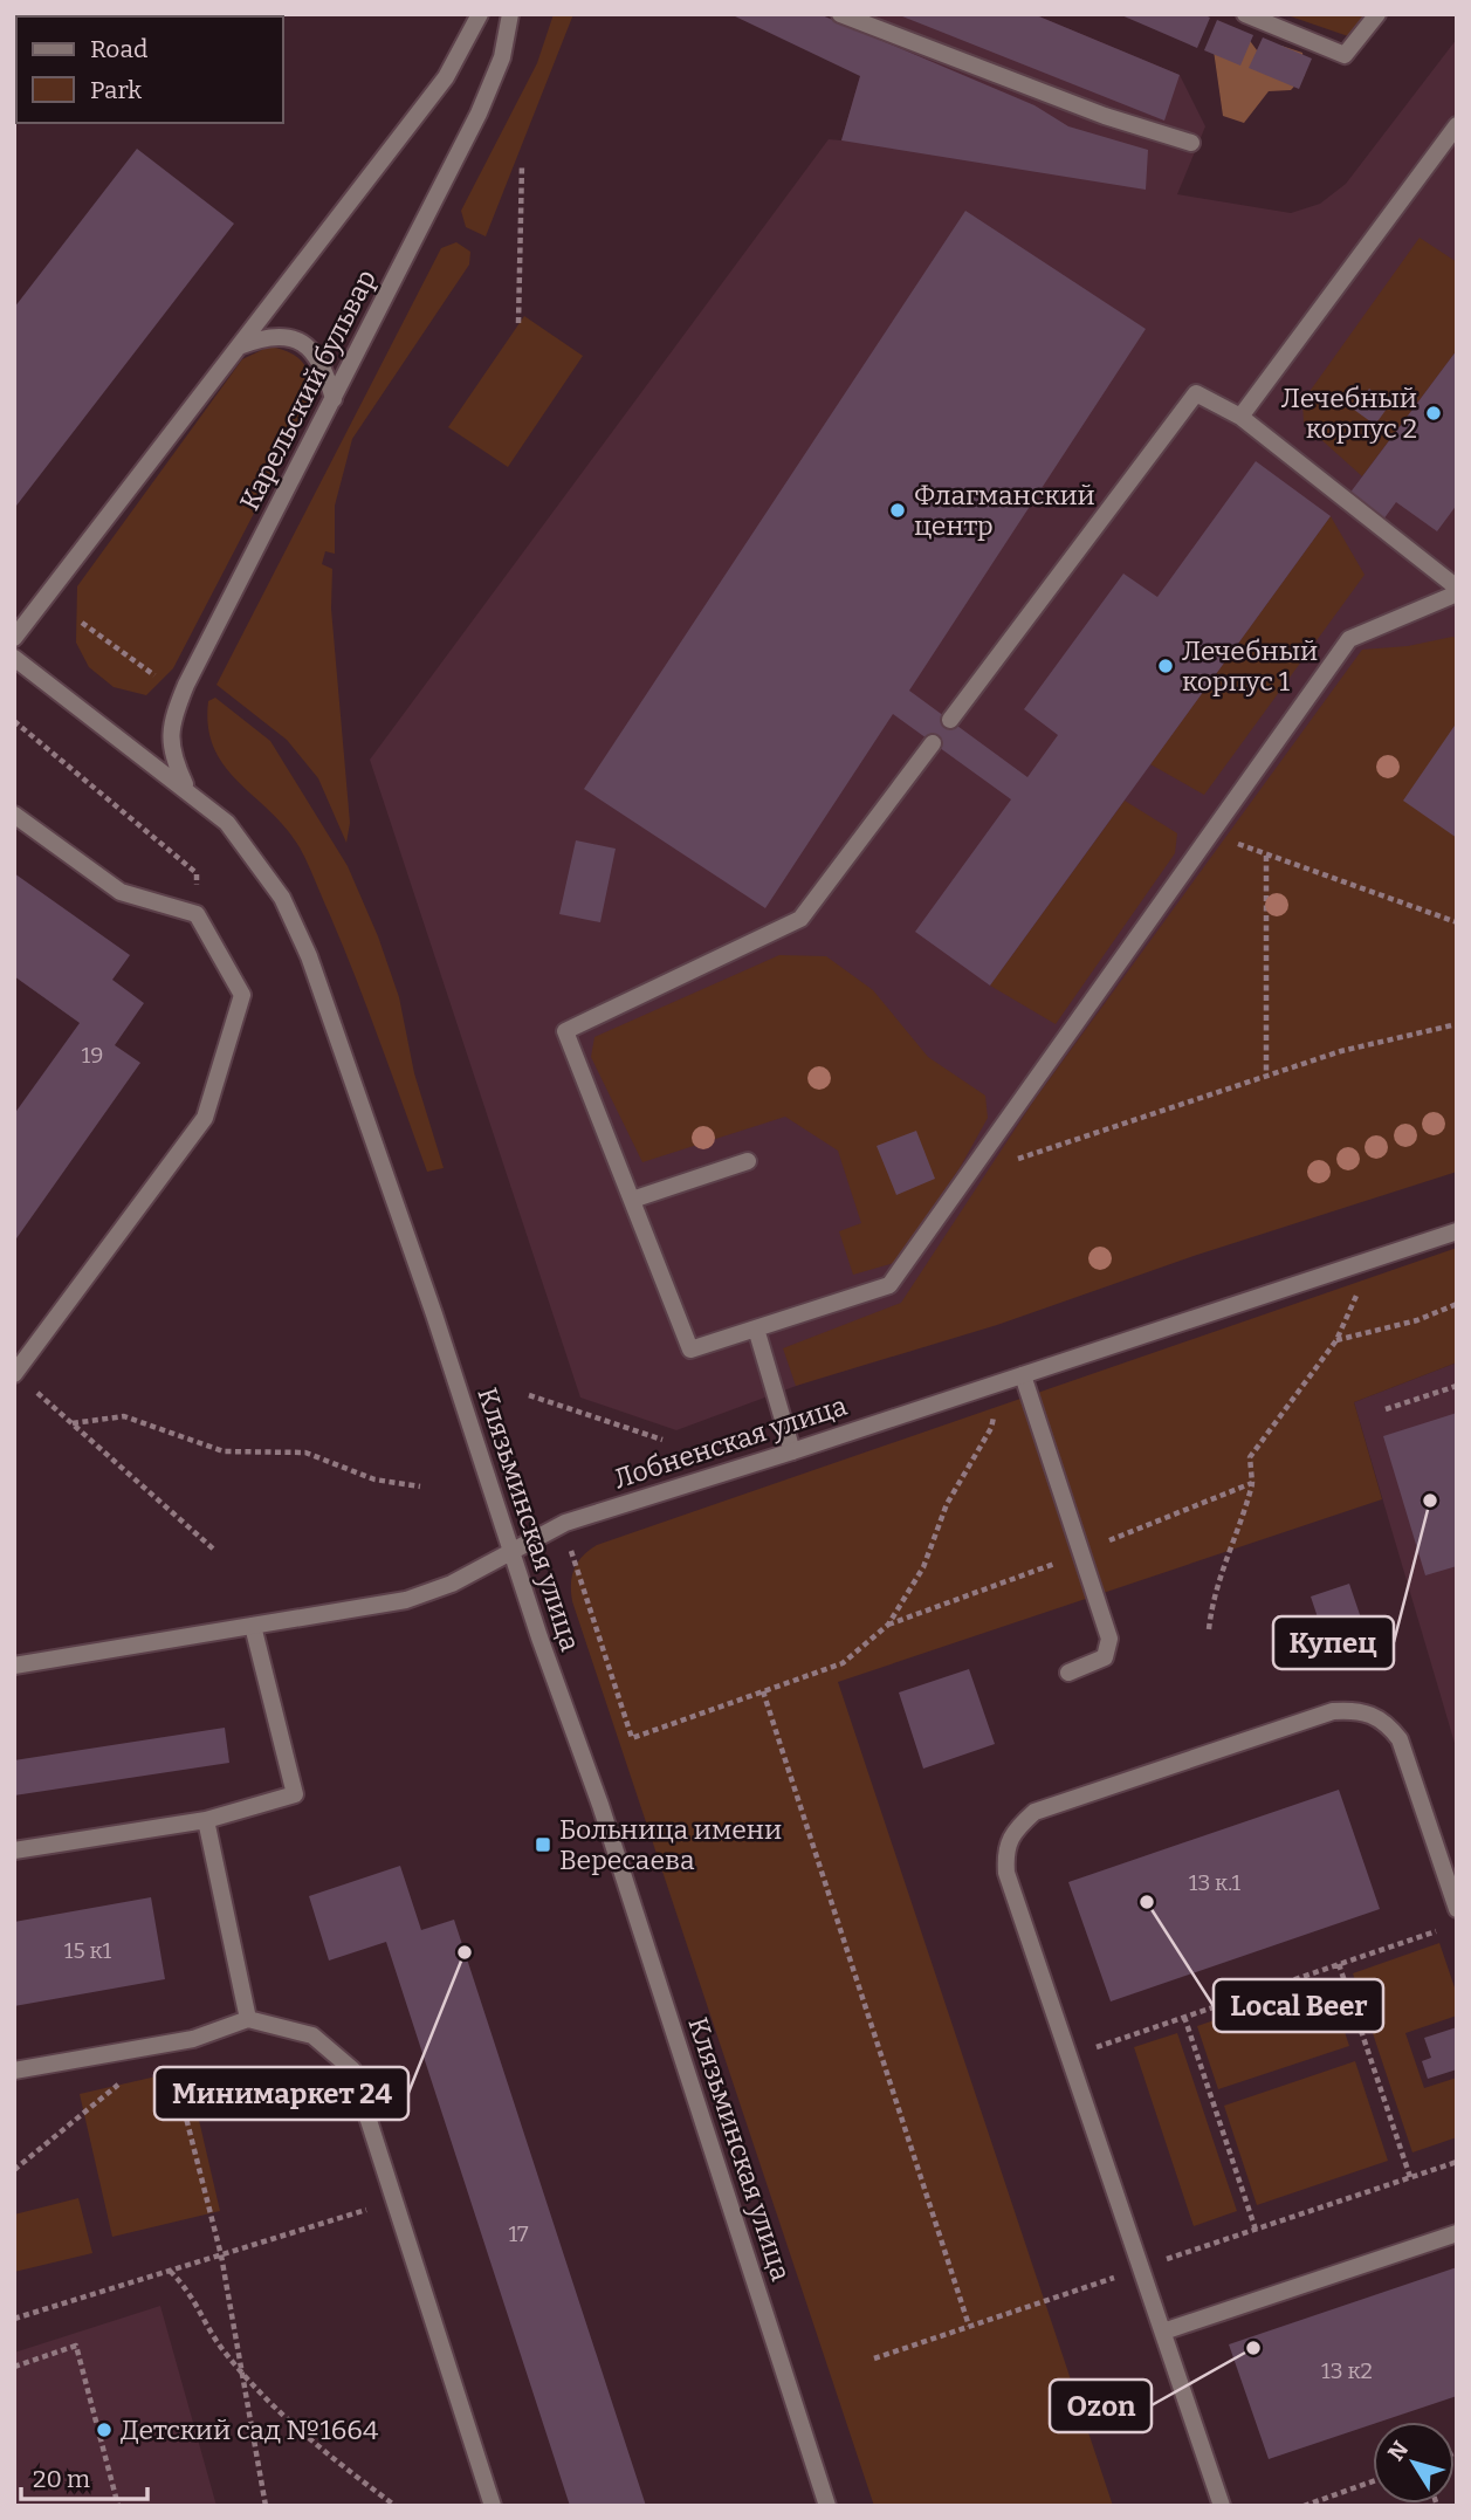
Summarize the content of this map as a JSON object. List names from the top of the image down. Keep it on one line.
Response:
{"streets":{"street":["Карельский бульвар","Лобненская улица","Клязьминская улица"]},"crossings":[["Карельский бульвар","Клязьминская улица"],["Лобненская улица","Клязьминская улица"]],"places":{"other":["Лечебный корпус 2","Флагманский центр","Лечебный корпус 1","Купец","Local Beer","Минимаркет 24","Ozon","Детский сад №1664"],"transit":["Больница имени Вересаева"]},"house_numbers":["19","13 к.1","15 к1","17","13 к2"],"legend":["Road","Park"],"scale_bar":"20 m","north":"top left"}
